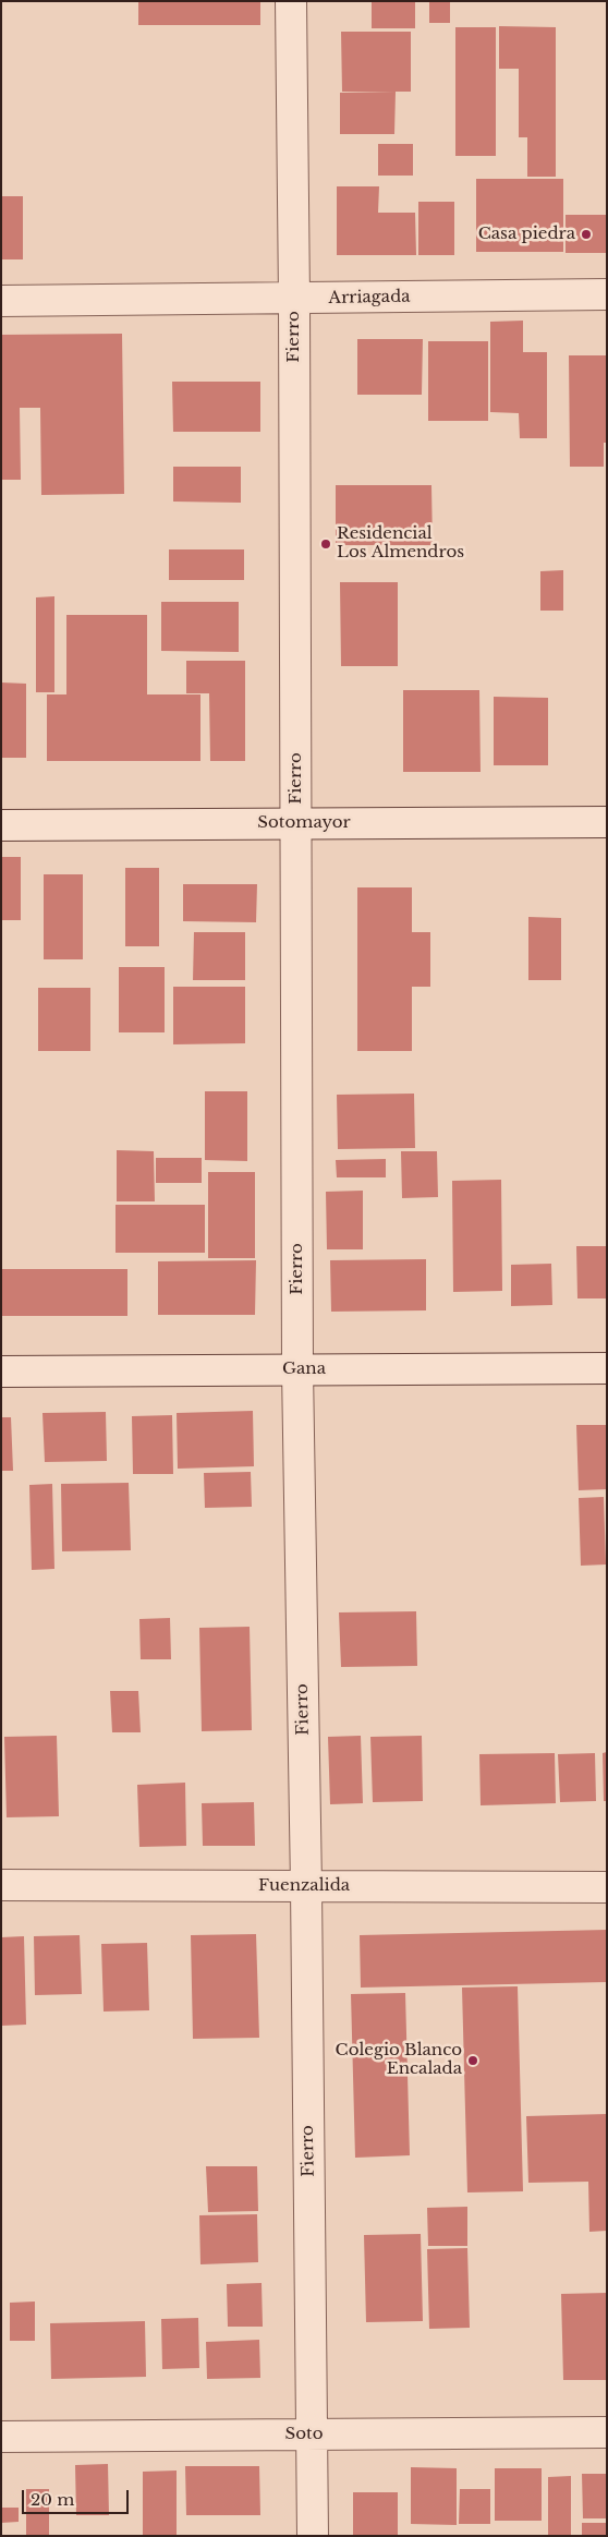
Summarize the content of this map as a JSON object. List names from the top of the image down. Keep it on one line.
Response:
{"streets":{"street":["Arriagada","Fierro","Sotomayor","Gana","Fuenzalida","Soto"]},"crossings":[["Arriagada","Fierro"],["Fierro","Sotomayor"],["Fierro","Gana"],["Fierro","Fuenzalida"],["Fierro","Soto"]],"places":["Casa piedra","Residencial Los Almendros","Colegio Blanco Encalada"],"scale_bar":"20 m"}
